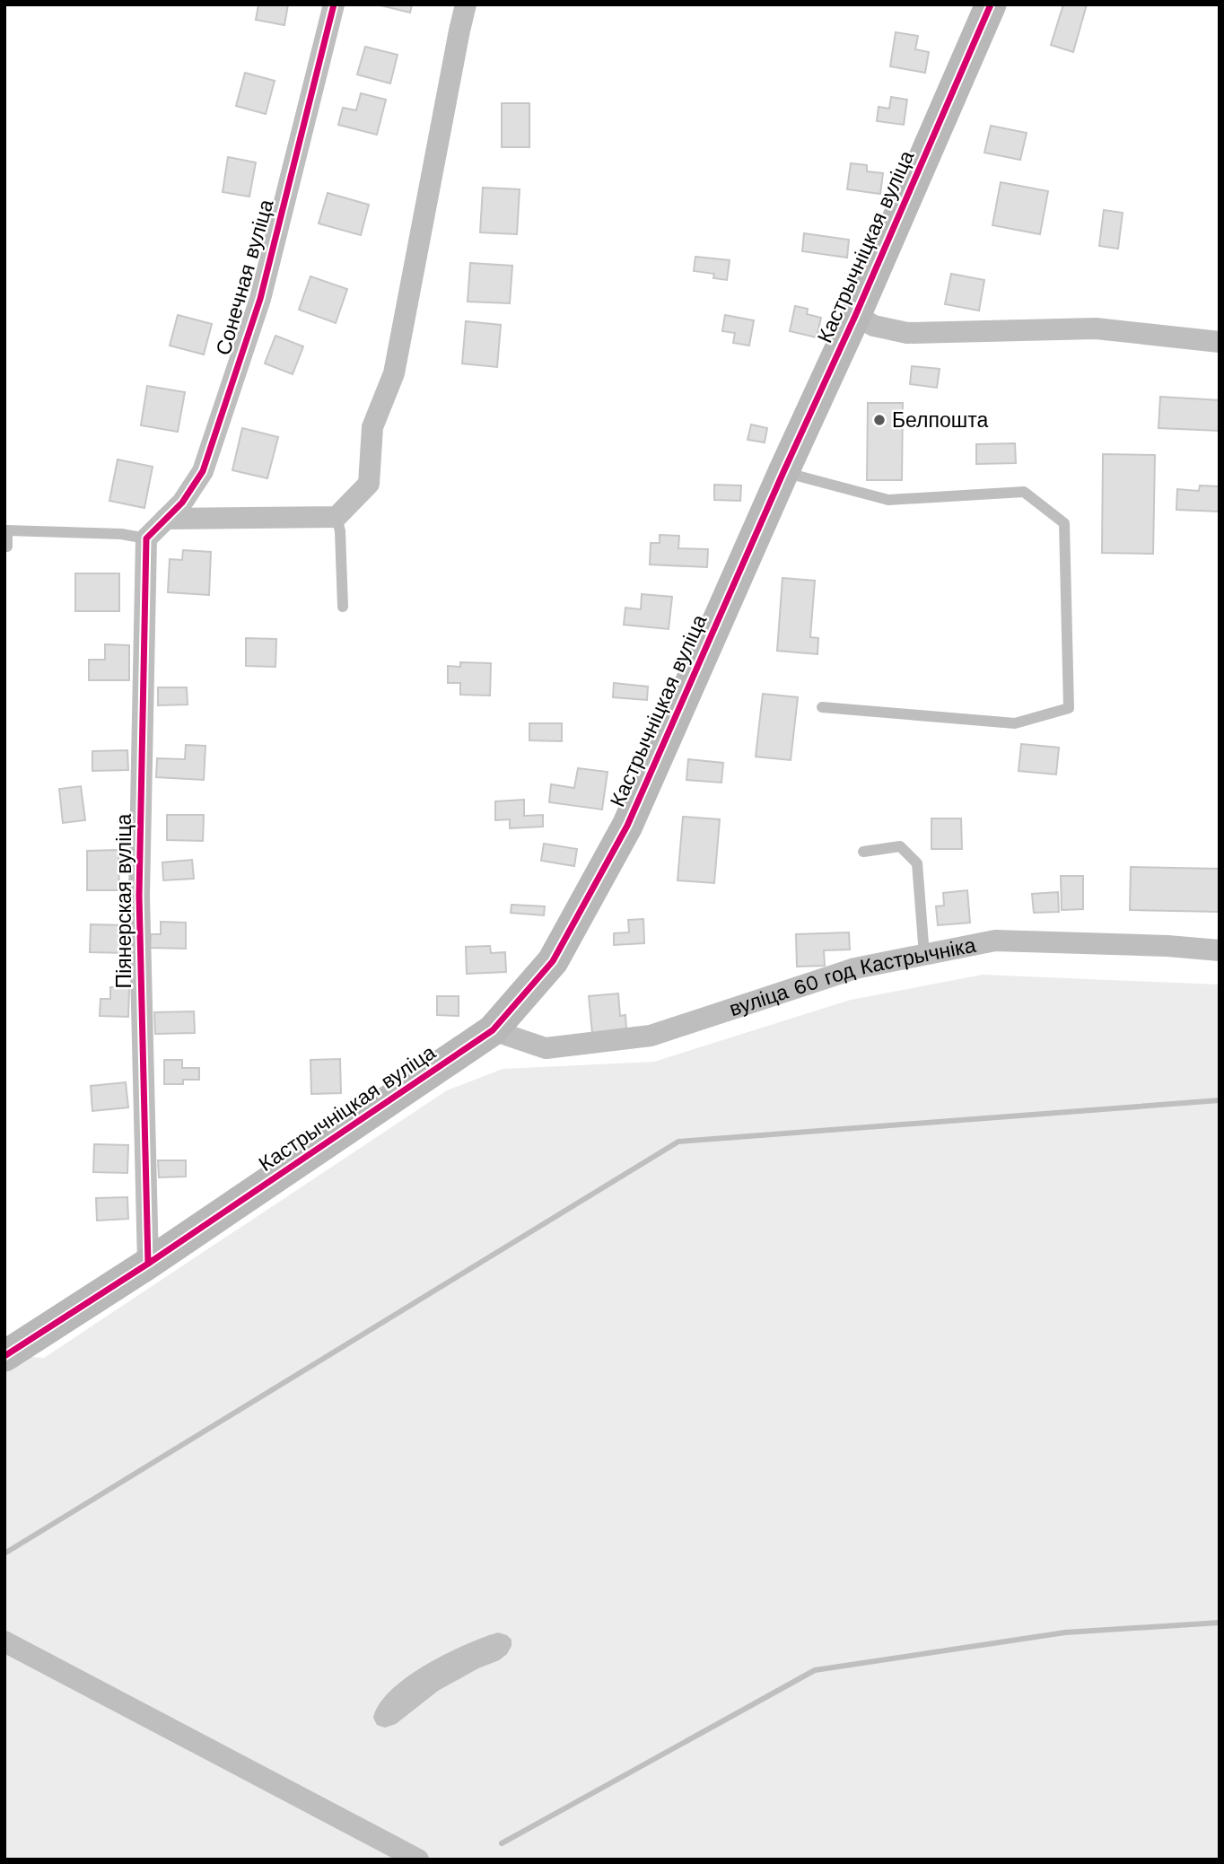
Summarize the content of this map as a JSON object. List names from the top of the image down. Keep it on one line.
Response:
{"streets":{"street":["Кастрычніцкая вуліца","Сонечная вуліца","Піянерская вуліца","вуліца 60 год Кастрычніка"]},"crossings":[["Кастрычніцкая вуліца","Піянерская вуліца"],["Кастрычніцкая вуліца","вуліца 60 год Кастрычніка"],["Сонечная вуліца","Піянерская вуліца"]],"places":["Белпошта"]}
